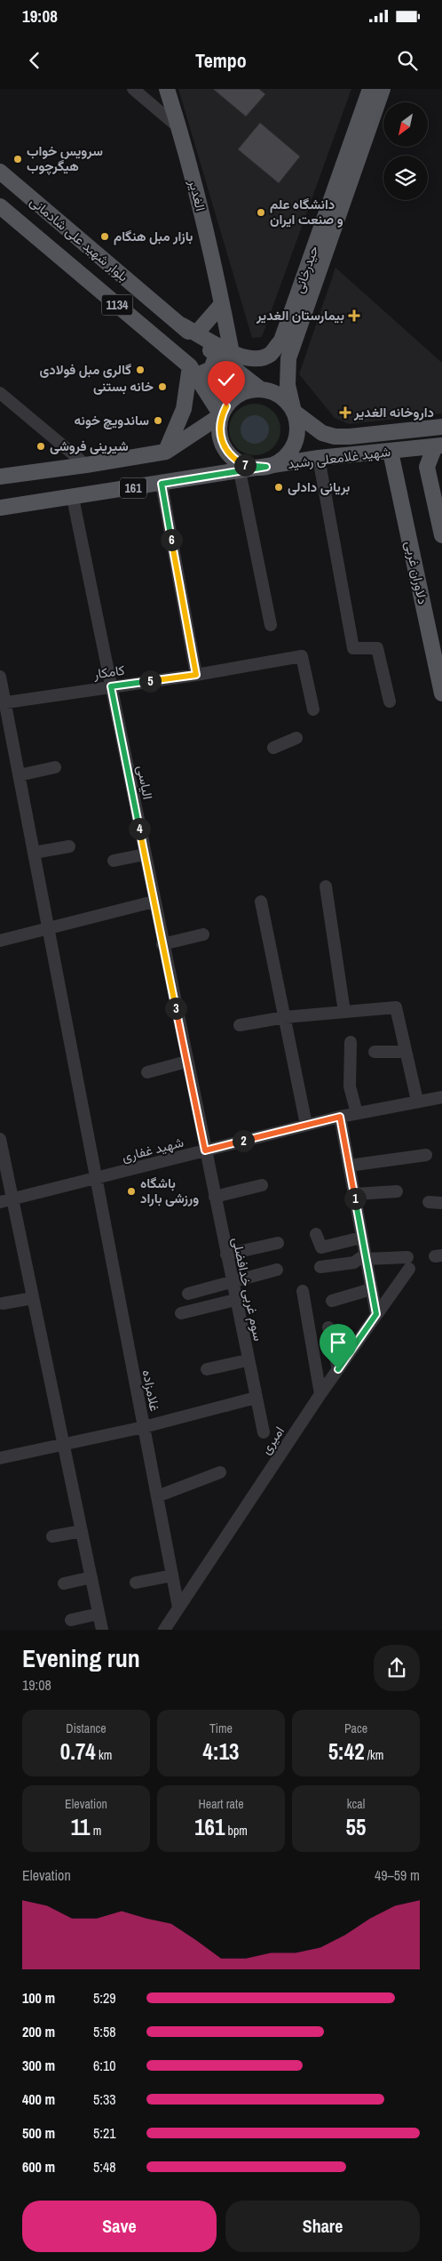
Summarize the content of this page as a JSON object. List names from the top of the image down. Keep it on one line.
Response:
{"streets":{"main road":["الغدیر","بلوار شهید علی شادمانی","حیدرخانی","1134","شهید غلامعلی رشید","161","دلاوران غربی"],"street":["کامکار","الیاسی","شهید غفاری","سوم غربی خدافضلی","غلامزاده","امیری"]},"crossings":[["الغدیر","بلوار شهید علی شادمانی"],["الغدیر","حیدرخانی"],["بلوار شهید علی شادمانی","حیدرخانی"],["بلوار شهید علی شادمانی","شهید غلامعلی رشید"],["بلوار شهید علی شادمانی","161"],["حیدرخانی","شهید غلامعلی رشید"],["حیدرخانی","161"],["شهید غلامعلی رشید","161"],["شهید غلامعلی رشید","دلاوران غربی"],["شهید غلامعلی رشید","الیاسی"],["کامکار","الیاسی"],["کامکار","غلامزاده"],["الیاسی","شهید غفاری"],["الیاسی","سوم غربی خدافضلی"],["شهید غفاری","سوم غربی خدافضلی"],["شهید غفاری","غلامزاده"],["غلامزاده","امیری"]],"places":{"other":["سرویس خواب هیگرچوب","دانشگاه علم و صنعت ایران","بازار مبل هنگام","گالری مبل فولادی","خانه بستنی","ساندویچ خونه","شیرینی فروشی","بریانی دادلی","باشگاه ورزشی باراد"],"health":["بیمارستان الغدیر","داروخانه الغدیر"]},"north":"bottom left","page":{"status":"19:08","header":"Tempo","pins":["7","6","5","4","3","2","1"],"heading":["Evening run","19:08"],"stats":[["Distance","0.74 km"],["Time","4:13"],["Pace","5:42 /km"],["Elevation","11 m"],["Heart rate","161 bpm"],["kcal","55"]],"chart":["Elevation","49–59 m"],"list":[{"name":"100 m","note":"5:29"},{"name":"200 m","note":"5:58"},{"name":"300 m","note":"6:10"},{"name":"400 m","note":"5:33"},{"name":"500 m","note":"5:21"},{"name":"600 m","note":"5:48"}],"buttons":["Save","Share"]}}
